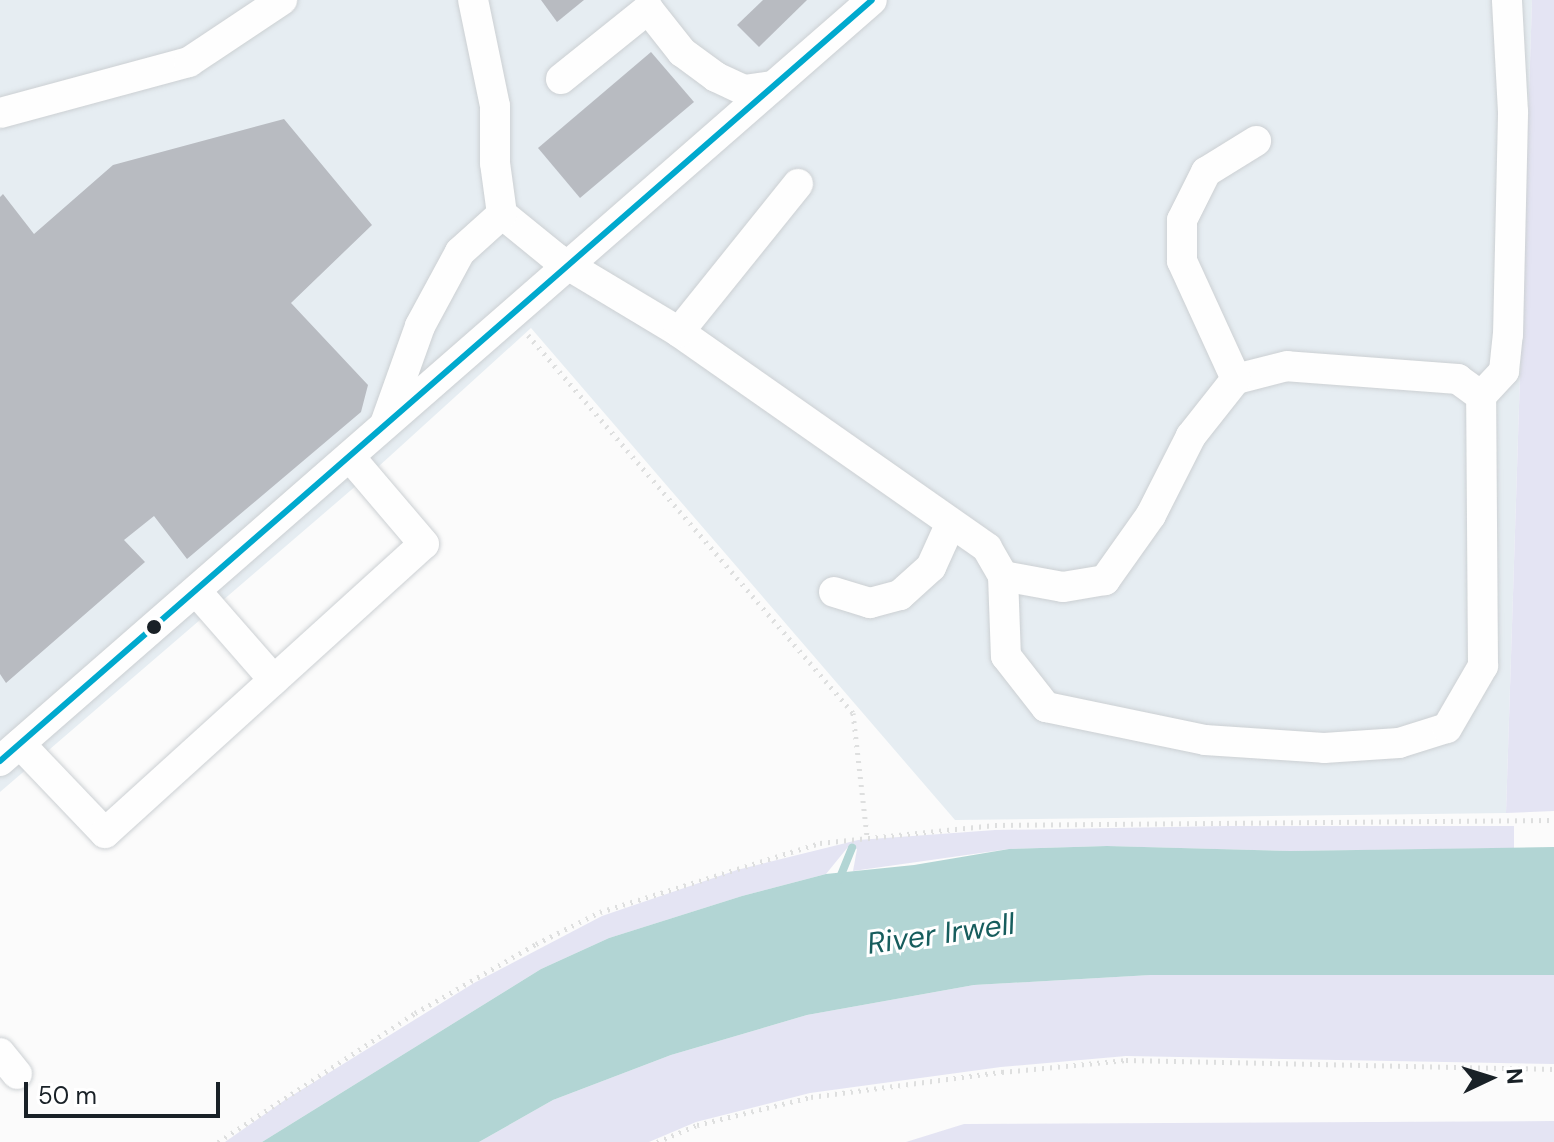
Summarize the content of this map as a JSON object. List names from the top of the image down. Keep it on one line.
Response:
{"water":["River Irwell"],"scale_bar":"50 m","north":"right"}
